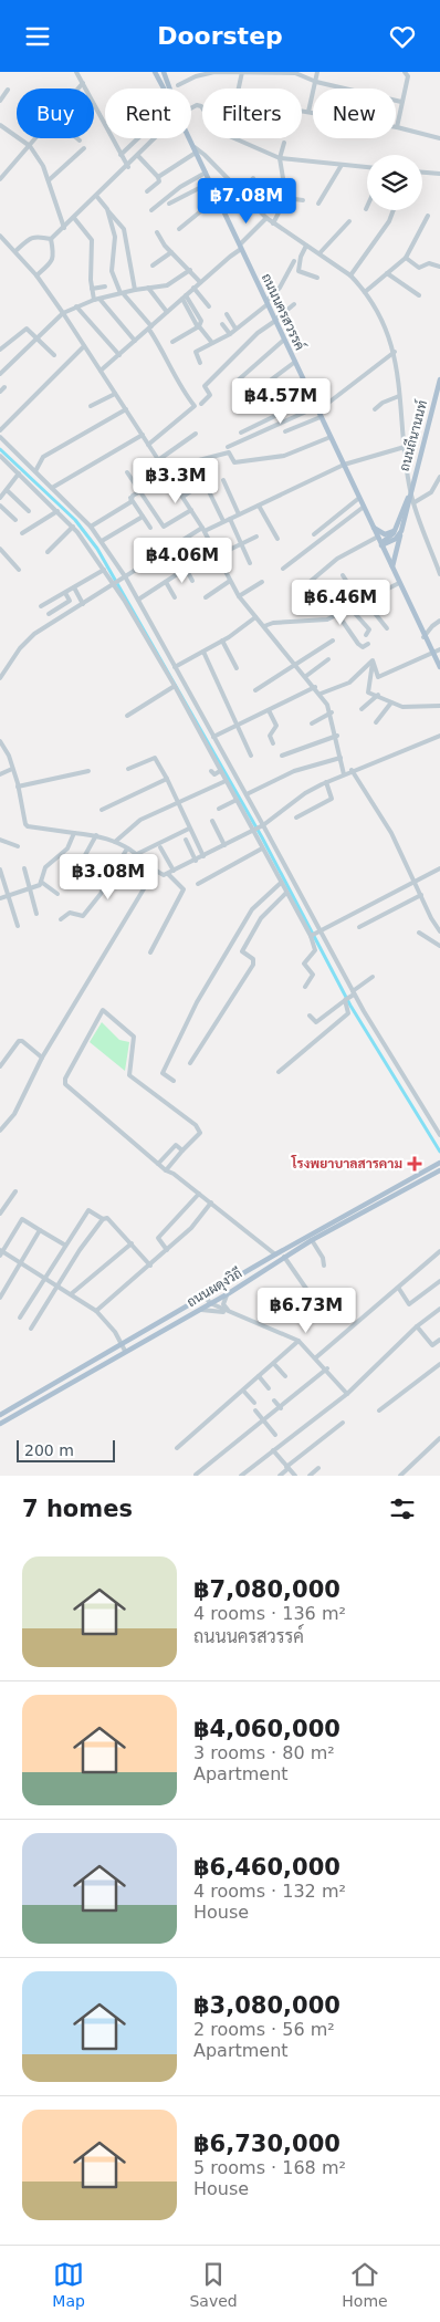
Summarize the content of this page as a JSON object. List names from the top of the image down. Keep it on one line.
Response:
{"streets":{"main road":["ถนนนครสวรรค์","ถนนถีนานนท์","ถนนผดุงวิถี"]},"crossings":[["ถนนนครสวรรค์","ถนนถีนานนท์"]],"places":{"health":["โรงพยาบาลสารคาม"]},"scale_bar":"200 m","page":{"header":"Doorstep","chip":["Buy","Rent","Filters","New"],"price":["฿7.08M","฿4.57M","฿3.3M","฿4.06M","฿6.46M","฿3.08M","฿6.73M"],"scale":"200 m","heading":"7 homes","list":[{"name":"฿7,080,000","note":"4 rooms · 136 m² · ถนนนครสวรรค์"},{"name":"฿4,060,000","note":"3 rooms · 80 m² · Apartment"},{"name":"฿6,460,000","note":"4 rooms · 132 m² · House"},{"name":"฿3,080,000","note":"2 rooms · 56 m² · Apartment"},{"name":"฿6,730,000","note":"5 rooms · 168 m² · House"}],"tabs":["Map","Saved","Home"]}}
